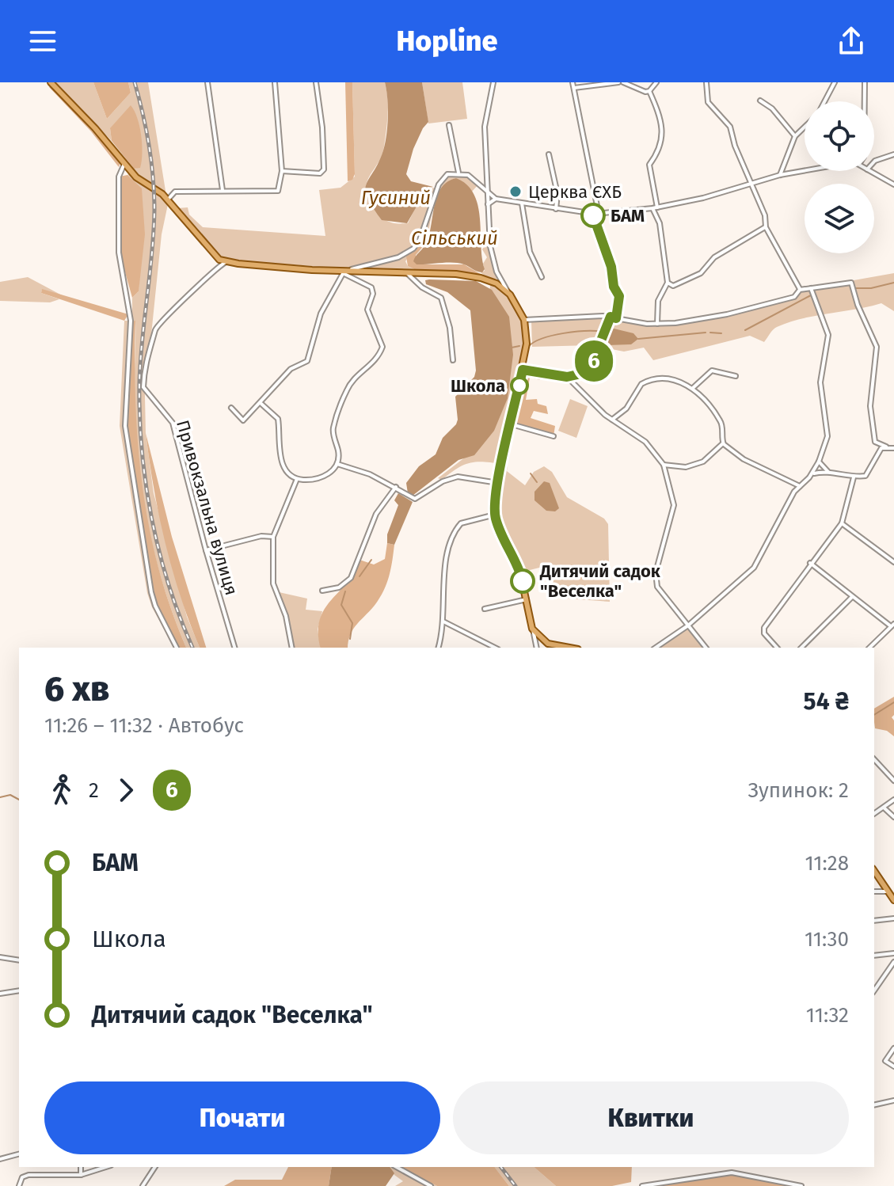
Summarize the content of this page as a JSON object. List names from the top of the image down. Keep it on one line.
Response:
{"streets":{"street":["Привокзальна вулиця"]},"water":["Гусиний","Сільський"],"places":["Церква ЄХБ","БАМ","Школа","Дитячий садок \"Веселка\""],"lines":["bus line 6"],"page":{"header":"Hopline","on_map":"6","heading":["6 хв","11:26 – 11:32 · Автобус","54 ₴"],"legs":["2","6","Зупинок: 2"],"list":[{"name":"БАМ","value":"11:28"},{"name":"Школа","value":"11:30"},{"name":"Дитячий садок \"Веселка\"","value":"11:32"}],"buttons":["Почати","Квитки"]}}
